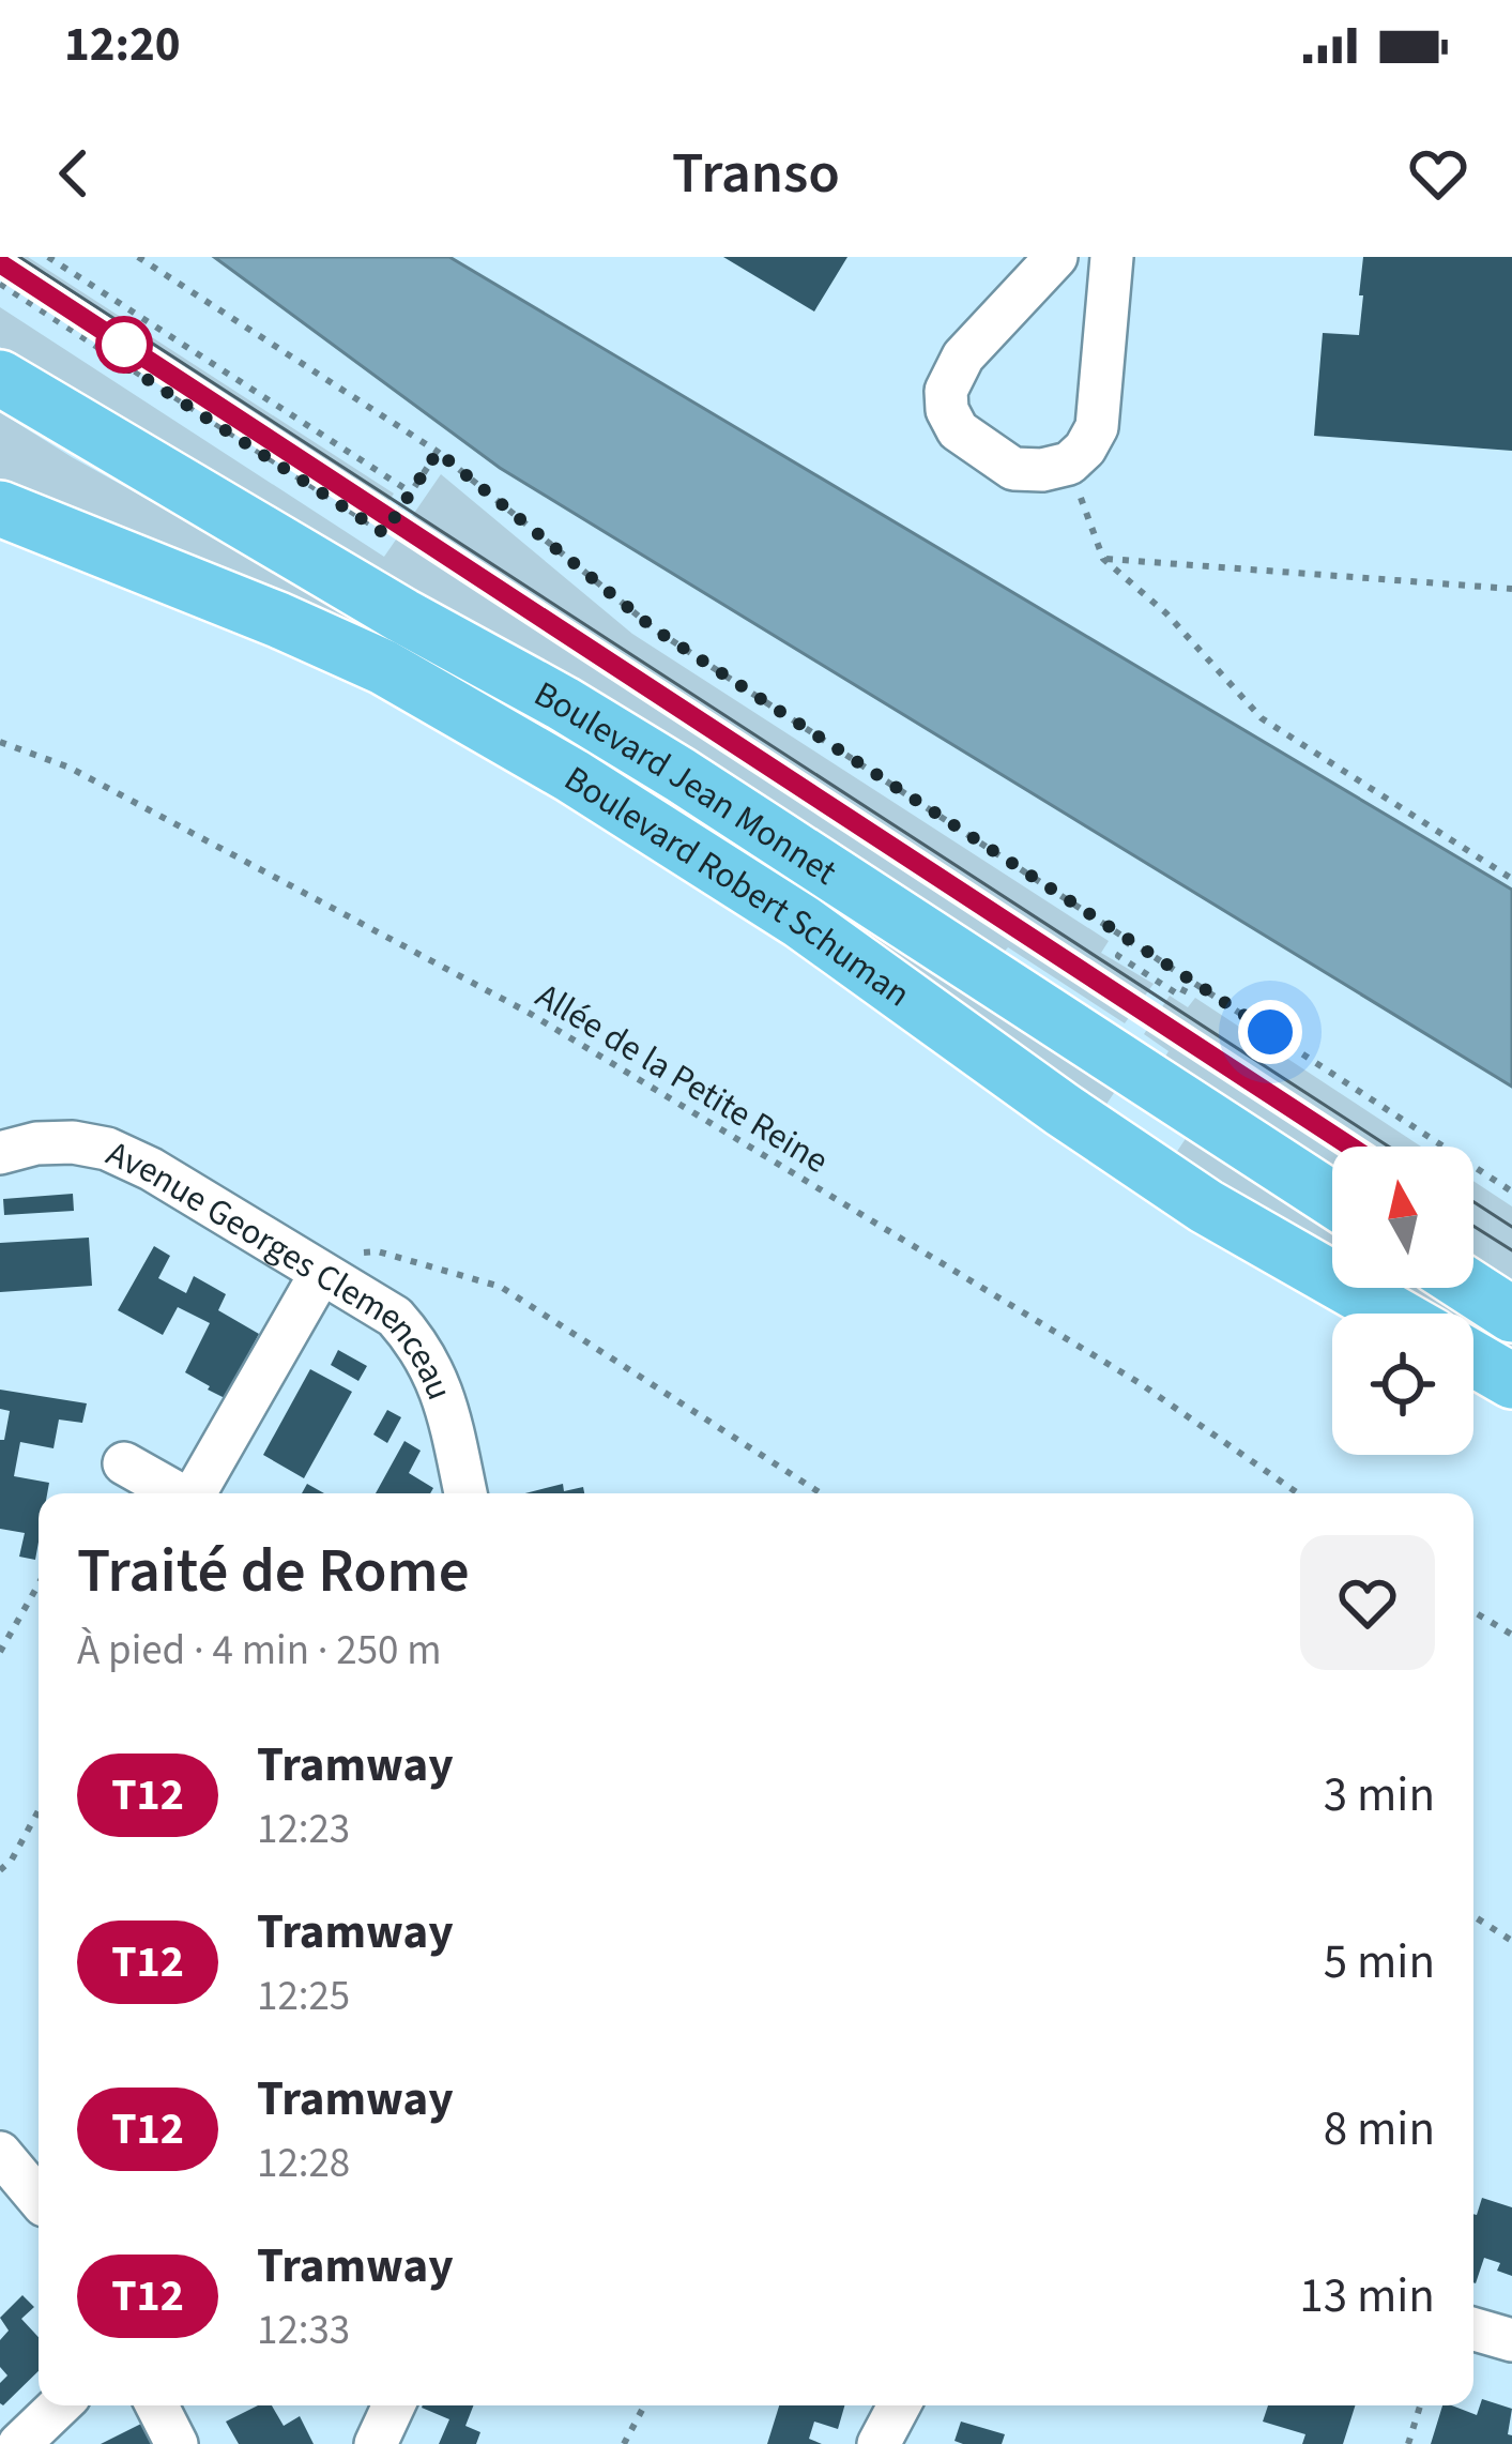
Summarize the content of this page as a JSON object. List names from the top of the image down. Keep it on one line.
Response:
{"streets":{"main road":["Boulevard Jean Monnet","Boulevard Robert Schuman"],"street":["Avenue Georges Clemenceau"],"path":["Allée de la Petite Reine"]},"lines":["tram line T12"],"north":"top","page":{"status":"12:20","header":"Transo","heading":["Traité de Rome","À pied · 4 min · 250 m"],"list":[{"mark":"T12","name":"Tramway","note":"12:23","value":"3 min"},{"mark":"T12","name":"Tramway","note":"12:25","value":"5 min"},{"mark":"T12","name":"Tramway","note":"12:28","value":"8 min"},{"mark":"T12","name":"Tramway","note":"12:33","value":"13 min"}]}}
